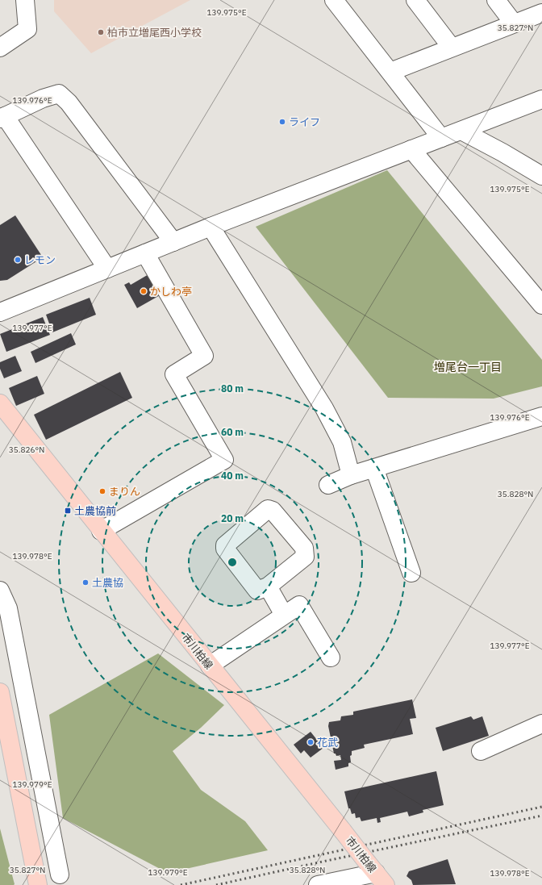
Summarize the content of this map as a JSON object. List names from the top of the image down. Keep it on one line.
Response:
{"streets":{"main road":["市川柏線"]},"districts":["増尾台一丁目"],"places":{"other":["柏市立増尾西小学校","ライフ","レモン","かしわ亭","まりん","土農協","花武"],"transit":["土農協前"]},"coordinates":["139.975°E","35.827°N","139.976°E","139.977°E","35.826°N","35.828°N","139.978°E","139.979°E"],"rings":["80 m","60 m","40 m","20 m"]}
